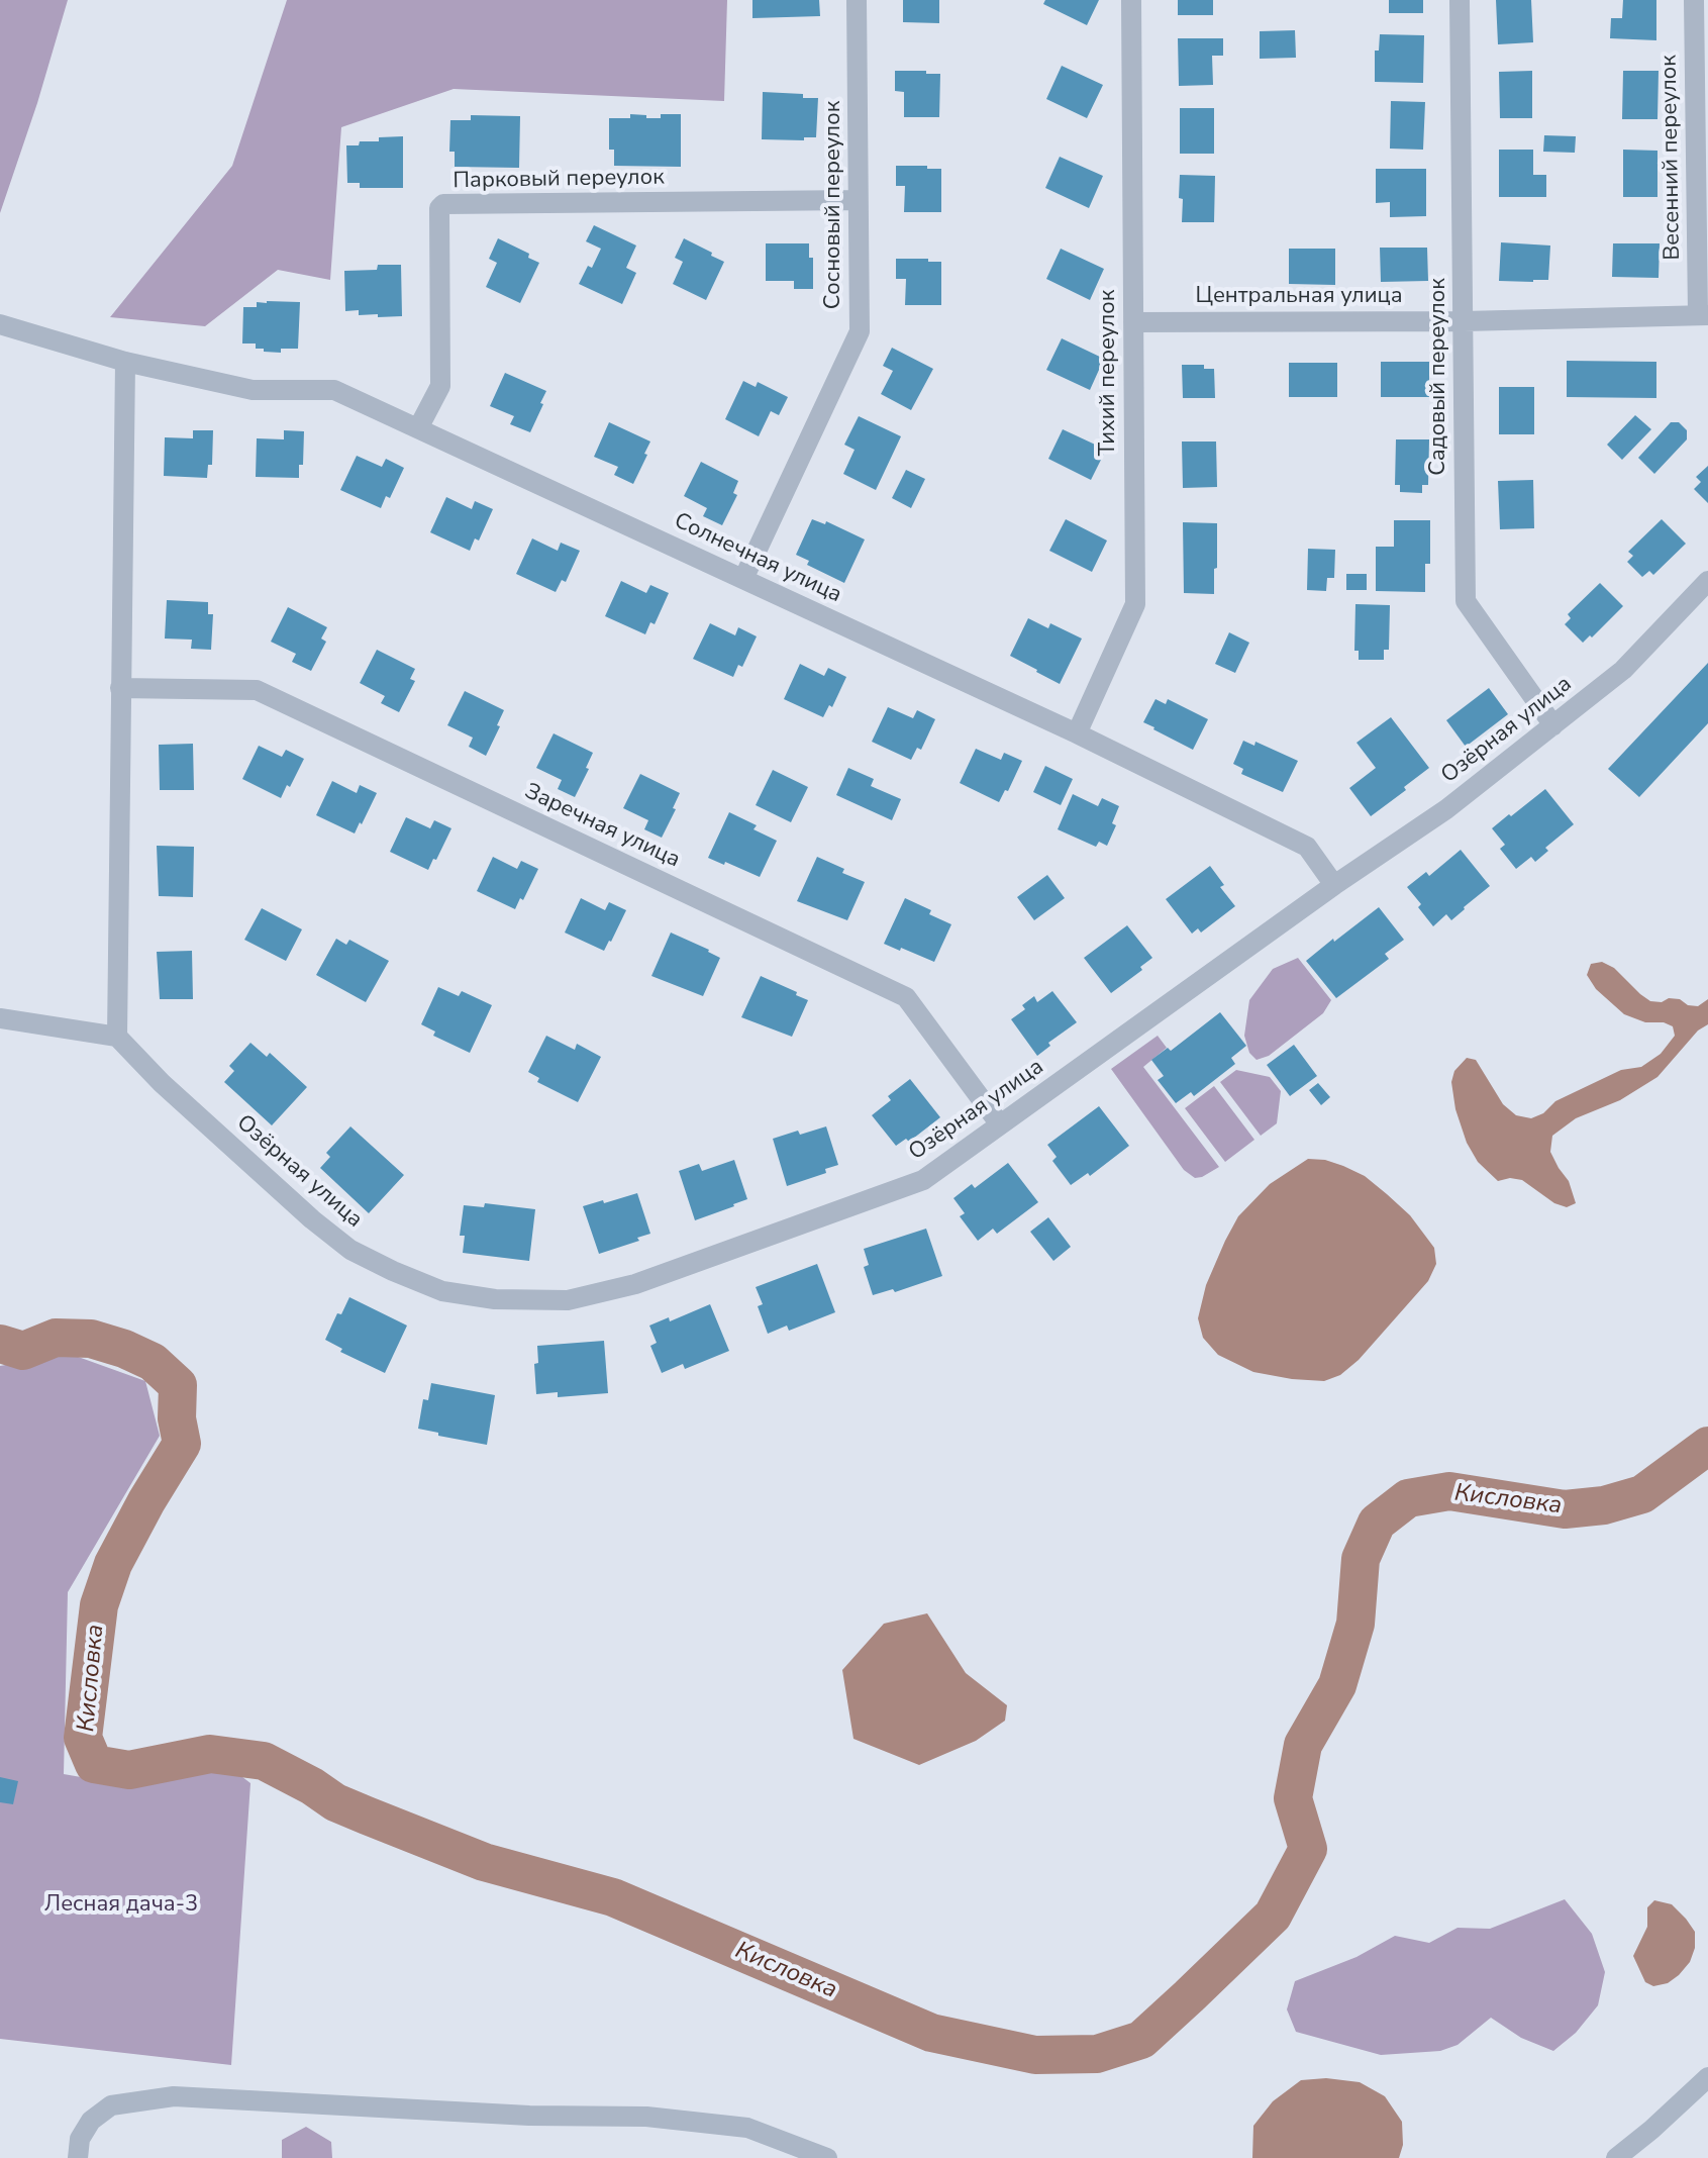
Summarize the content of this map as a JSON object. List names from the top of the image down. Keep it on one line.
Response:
{"streets":{"street":["Весенний переулок","Парковый переулок","Сосновый переулок","Центральная улица","Тихий переулок","Садовый переулок","Солнечная улица","Озёрная улица","Заречная улица"]},"crossings":[["Весенний переулок","Центральная улица"],["Парковый переулок","Сосновый переулок"],["Парковый переулок","Солнечная улица"],["Сосновый переулок","Солнечная улица"],["Центральная улица","Тихий переулок"],["Центральная улица","Садовый переулок"],["Тихий переулок","Солнечная улица"],["Садовый переулок","Озёрная улица"],["Солнечная улица","Озёрная улица"],["Озёрная улица","Заречная улица"]],"water":["Кисловка"],"parks":["Лесная дача-3"]}
